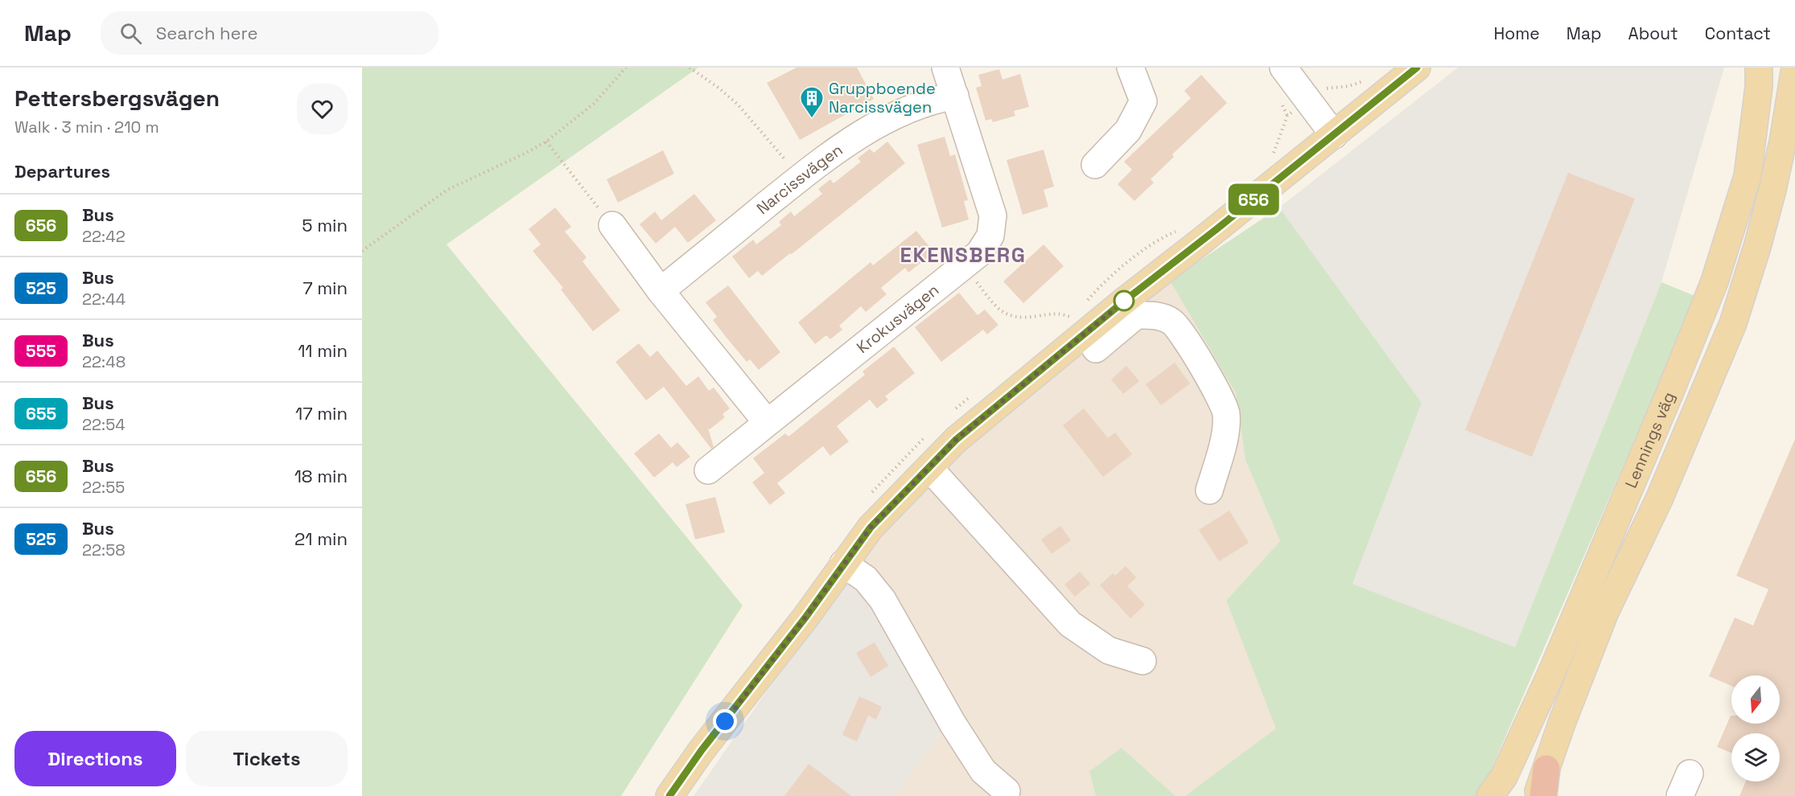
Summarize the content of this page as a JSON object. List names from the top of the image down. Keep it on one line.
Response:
{"streets":{"main road":["Lennings väg"],"street":["Narcissvägen","Krokusvägen"]},"crossings":[["Narcissvägen","Krokusvägen"]],"districts":["EKENSBERG"],"places":{"building":["Gruppboende Narcissvägen"]},"lines":["bus line 656"],"north":"bottom","page":{"header":"Map","search":"Search here","nav":["Home","Map","About","Contact"],"heading":[["Pettersbergsvägen","Walk · 3 min · 210 m"],"Departures"],"on_map":"656","list":[{"mark":"656","name":"Bus","note":"22:42","value":"5 min"},{"mark":"525","name":"Bus","note":"22:44","value":"7 min"},{"mark":"555","name":"Bus","note":"22:48","value":"11 min"},{"mark":"655","name":"Bus","note":"22:54","value":"17 min"},{"mark":"656","name":"Bus","note":"22:55","value":"18 min"},{"mark":"525","name":"Bus","note":"22:58","value":"21 min"}],"buttons":["Directions","Tickets"]}}
